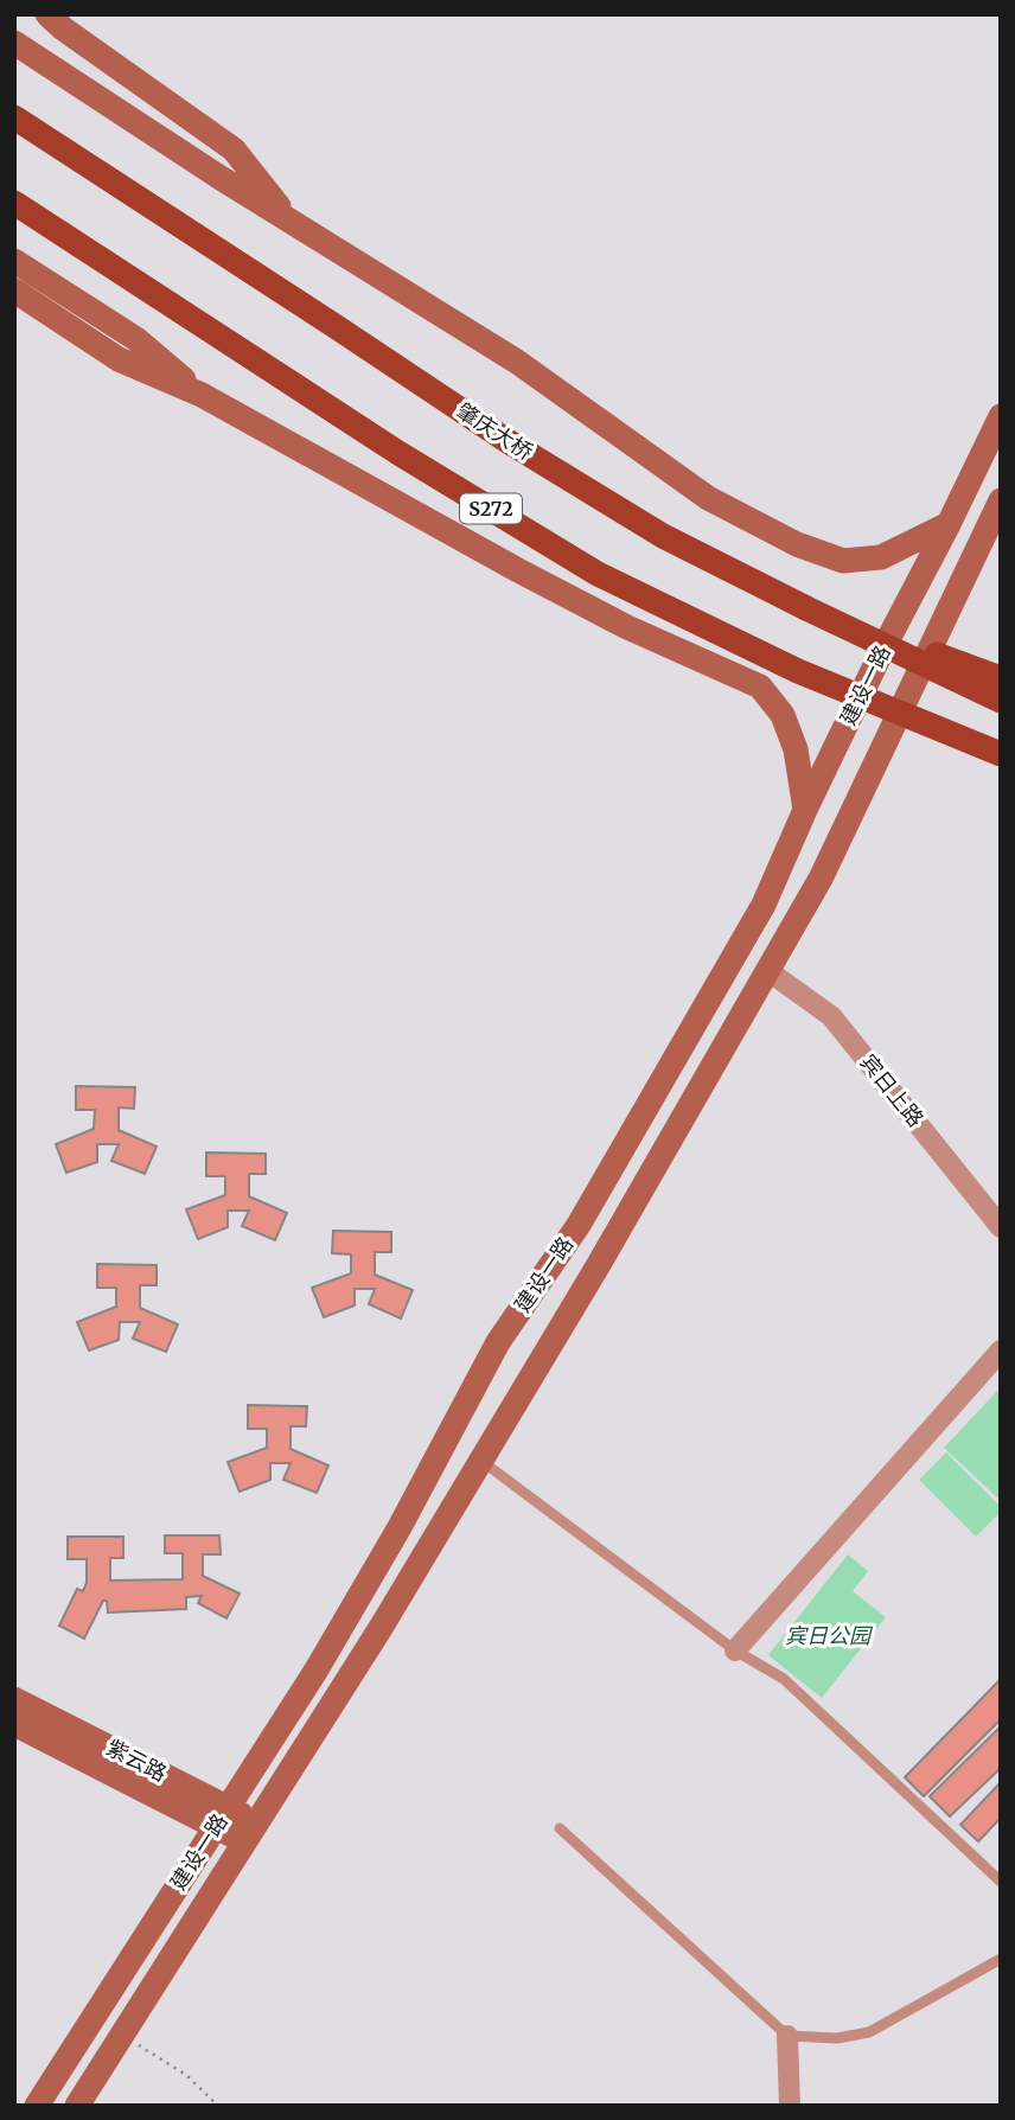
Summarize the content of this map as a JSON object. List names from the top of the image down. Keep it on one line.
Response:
{"streets":{"main road":["肇庆大桥","S272","建设一路","紫云路"],"street":["宾日上路"]},"crossings":[["建设一路","宾日上路"],["建设一路","紫云路"]],"parks":["宾日公园"]}
